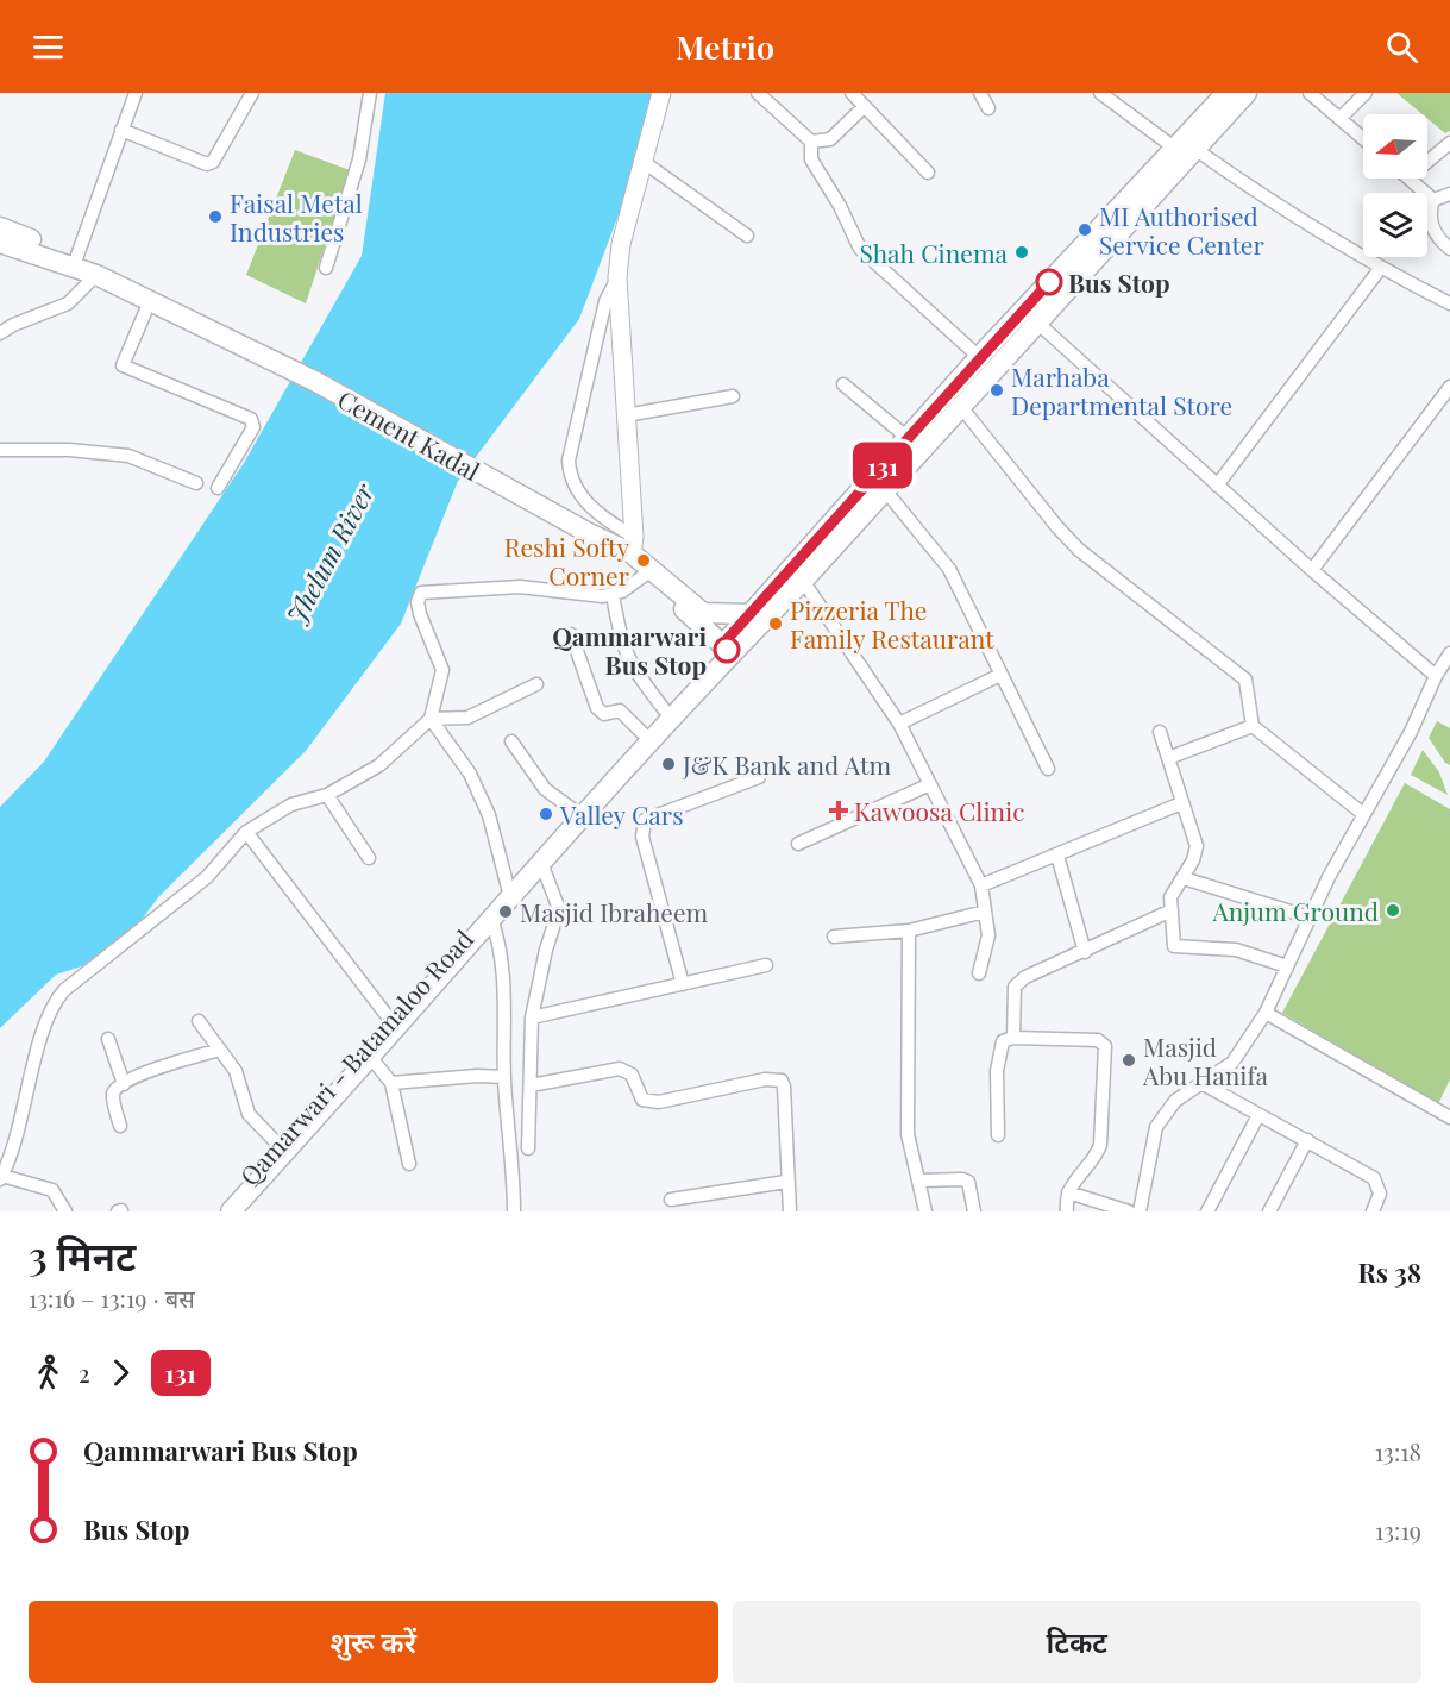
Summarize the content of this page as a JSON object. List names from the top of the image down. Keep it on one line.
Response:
{"streets":{"main road":["Cement Kadal","Qamarwari - Batamaloo Road"]},"water":["Jhelum River"],"places":{"other":["Faisal Metal Industries","MI Authorised Service Center","Shah Cinema","Bus Stop","Marhaba Departmental Store","Reshi Softy Corner","Pizzeria The Family Restaurant","Qammarwari Bus Stop","J&K Bank and Atm","Valley Cars","Anjum Ground","Masjid Ibraheem","Masjid Abu Hanifa"],"health":["Kawoosa Clinic"]},"lines":["bus line 131"],"north":"left","page":{"header":"Metrio","on_map":"131","heading":["3 मिनट","13:16 – 13:19 · बस","Rs 38"],"legs":["2","131"],"list":[{"name":"Qammarwari Bus Stop","value":"13:18"},{"name":"Bus Stop","value":"13:19"}],"buttons":["शुरू करें","टिकट"]}}
